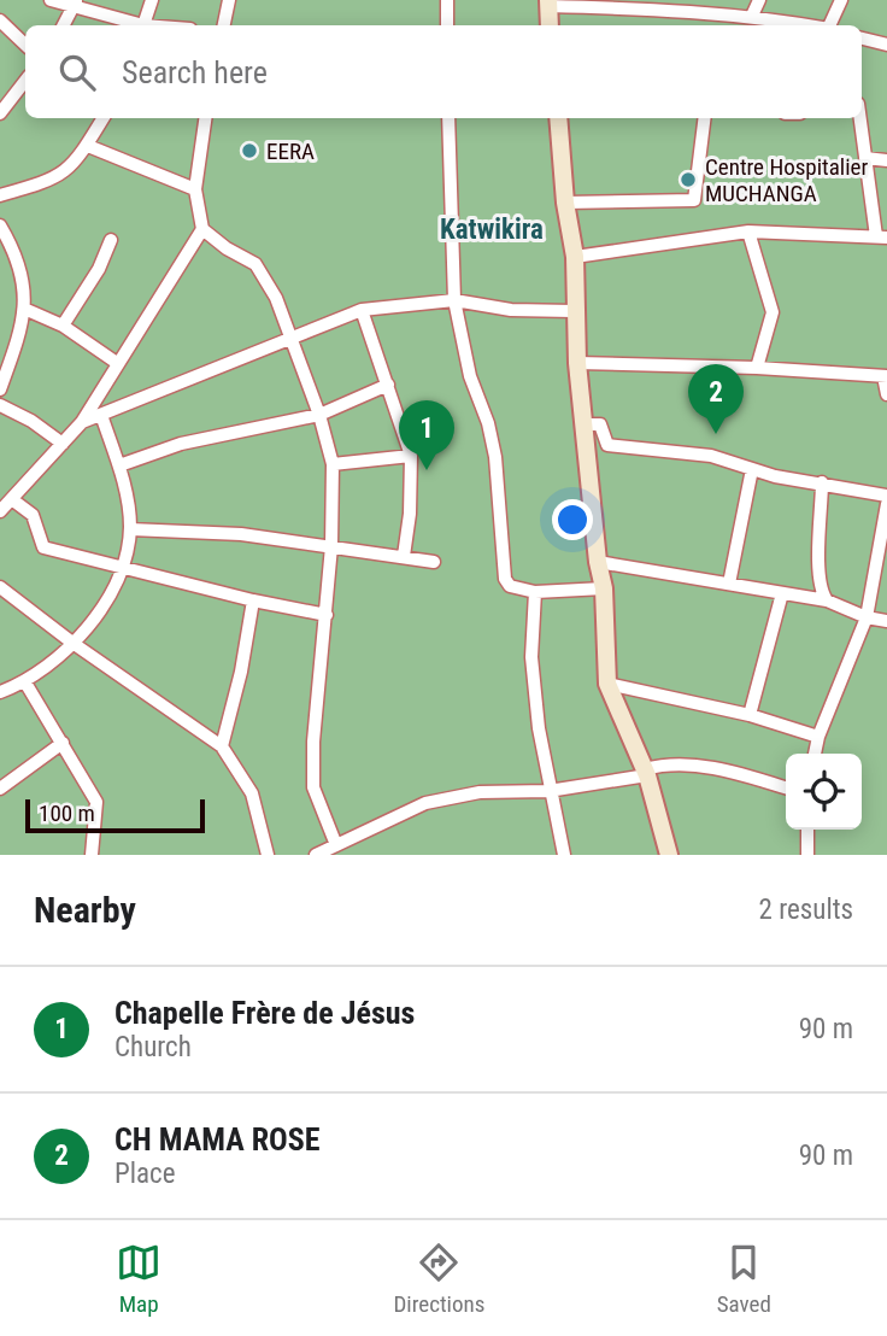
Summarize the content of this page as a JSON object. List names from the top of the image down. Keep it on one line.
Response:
{"districts":["Katwikira"],"places":["EERA","Centre Hospitalier MUCHANGA"],"scale_bar":"100 m","page":{"search":"Search here","pins":["2","1"],"scale":"100 m","heading":["Nearby","2 results"],"list":[{"mark":"1","name":"Chapelle Frère de Jésus","note":"Church","value":"90 m"},{"mark":"2","name":"CH MAMA ROSE","note":"Place","value":"90 m"}],"nav":["Map","Directions","Saved"]}}
